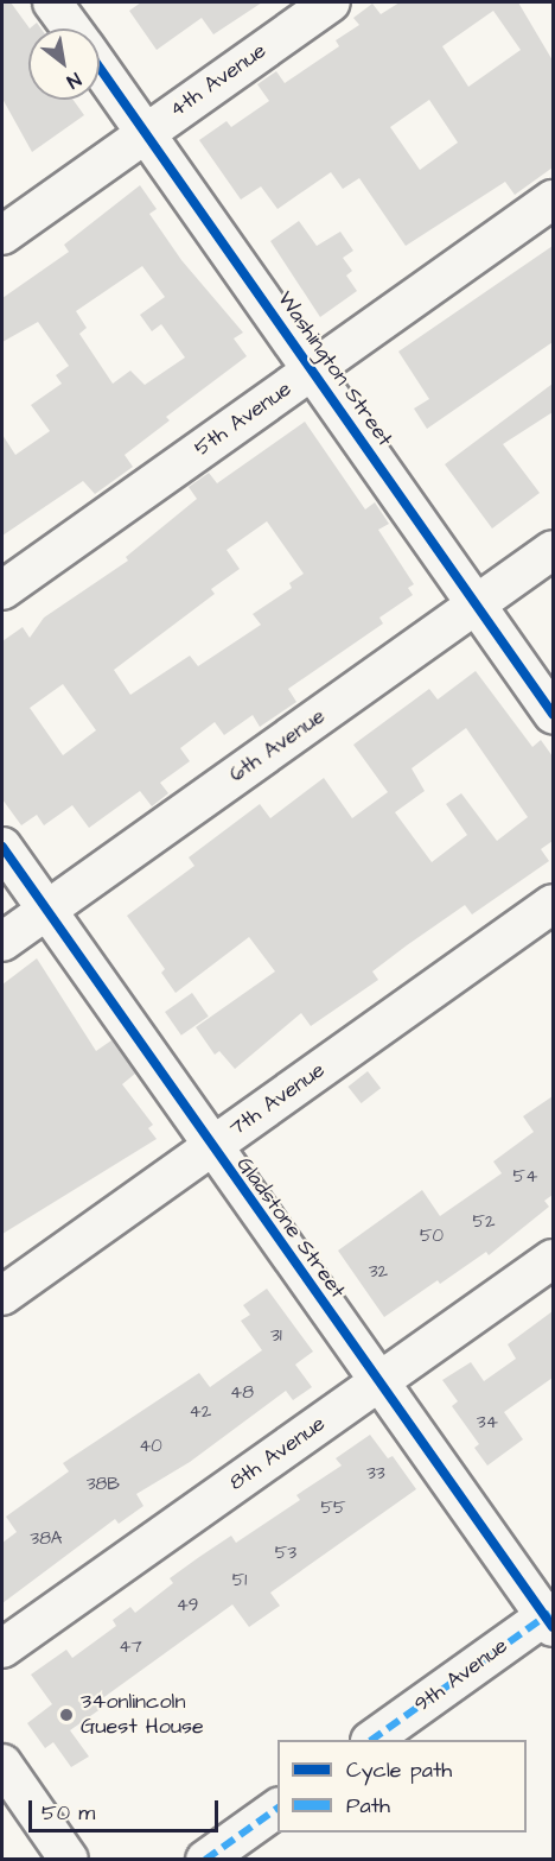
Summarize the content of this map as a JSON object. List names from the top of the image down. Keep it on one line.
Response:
{"streets":{"street":["4th Avenue","Washington Street","5th Avenue","6th Avenue","7th Avenue","Gladstone Street","8th Avenue","9th Avenue"]},"crossings":[["4th Avenue","Washington Street"],["Washington Street","5th Avenue"],["Washington Street","6th Avenue"],["6th Avenue","Gladstone Street"],["7th Avenue","Gladstone Street"],["Gladstone Street","8th Avenue"],["Gladstone Street","9th Avenue"]],"places":["34onlincoln Guest House"],"house_numbers":["54","52","50","32","31","48","42","34","40","33","38B","55","38A","53","51","49","47"],"legend":["Cycle path","Path"],"scale_bar":"50 m","north":"bottom right"}
